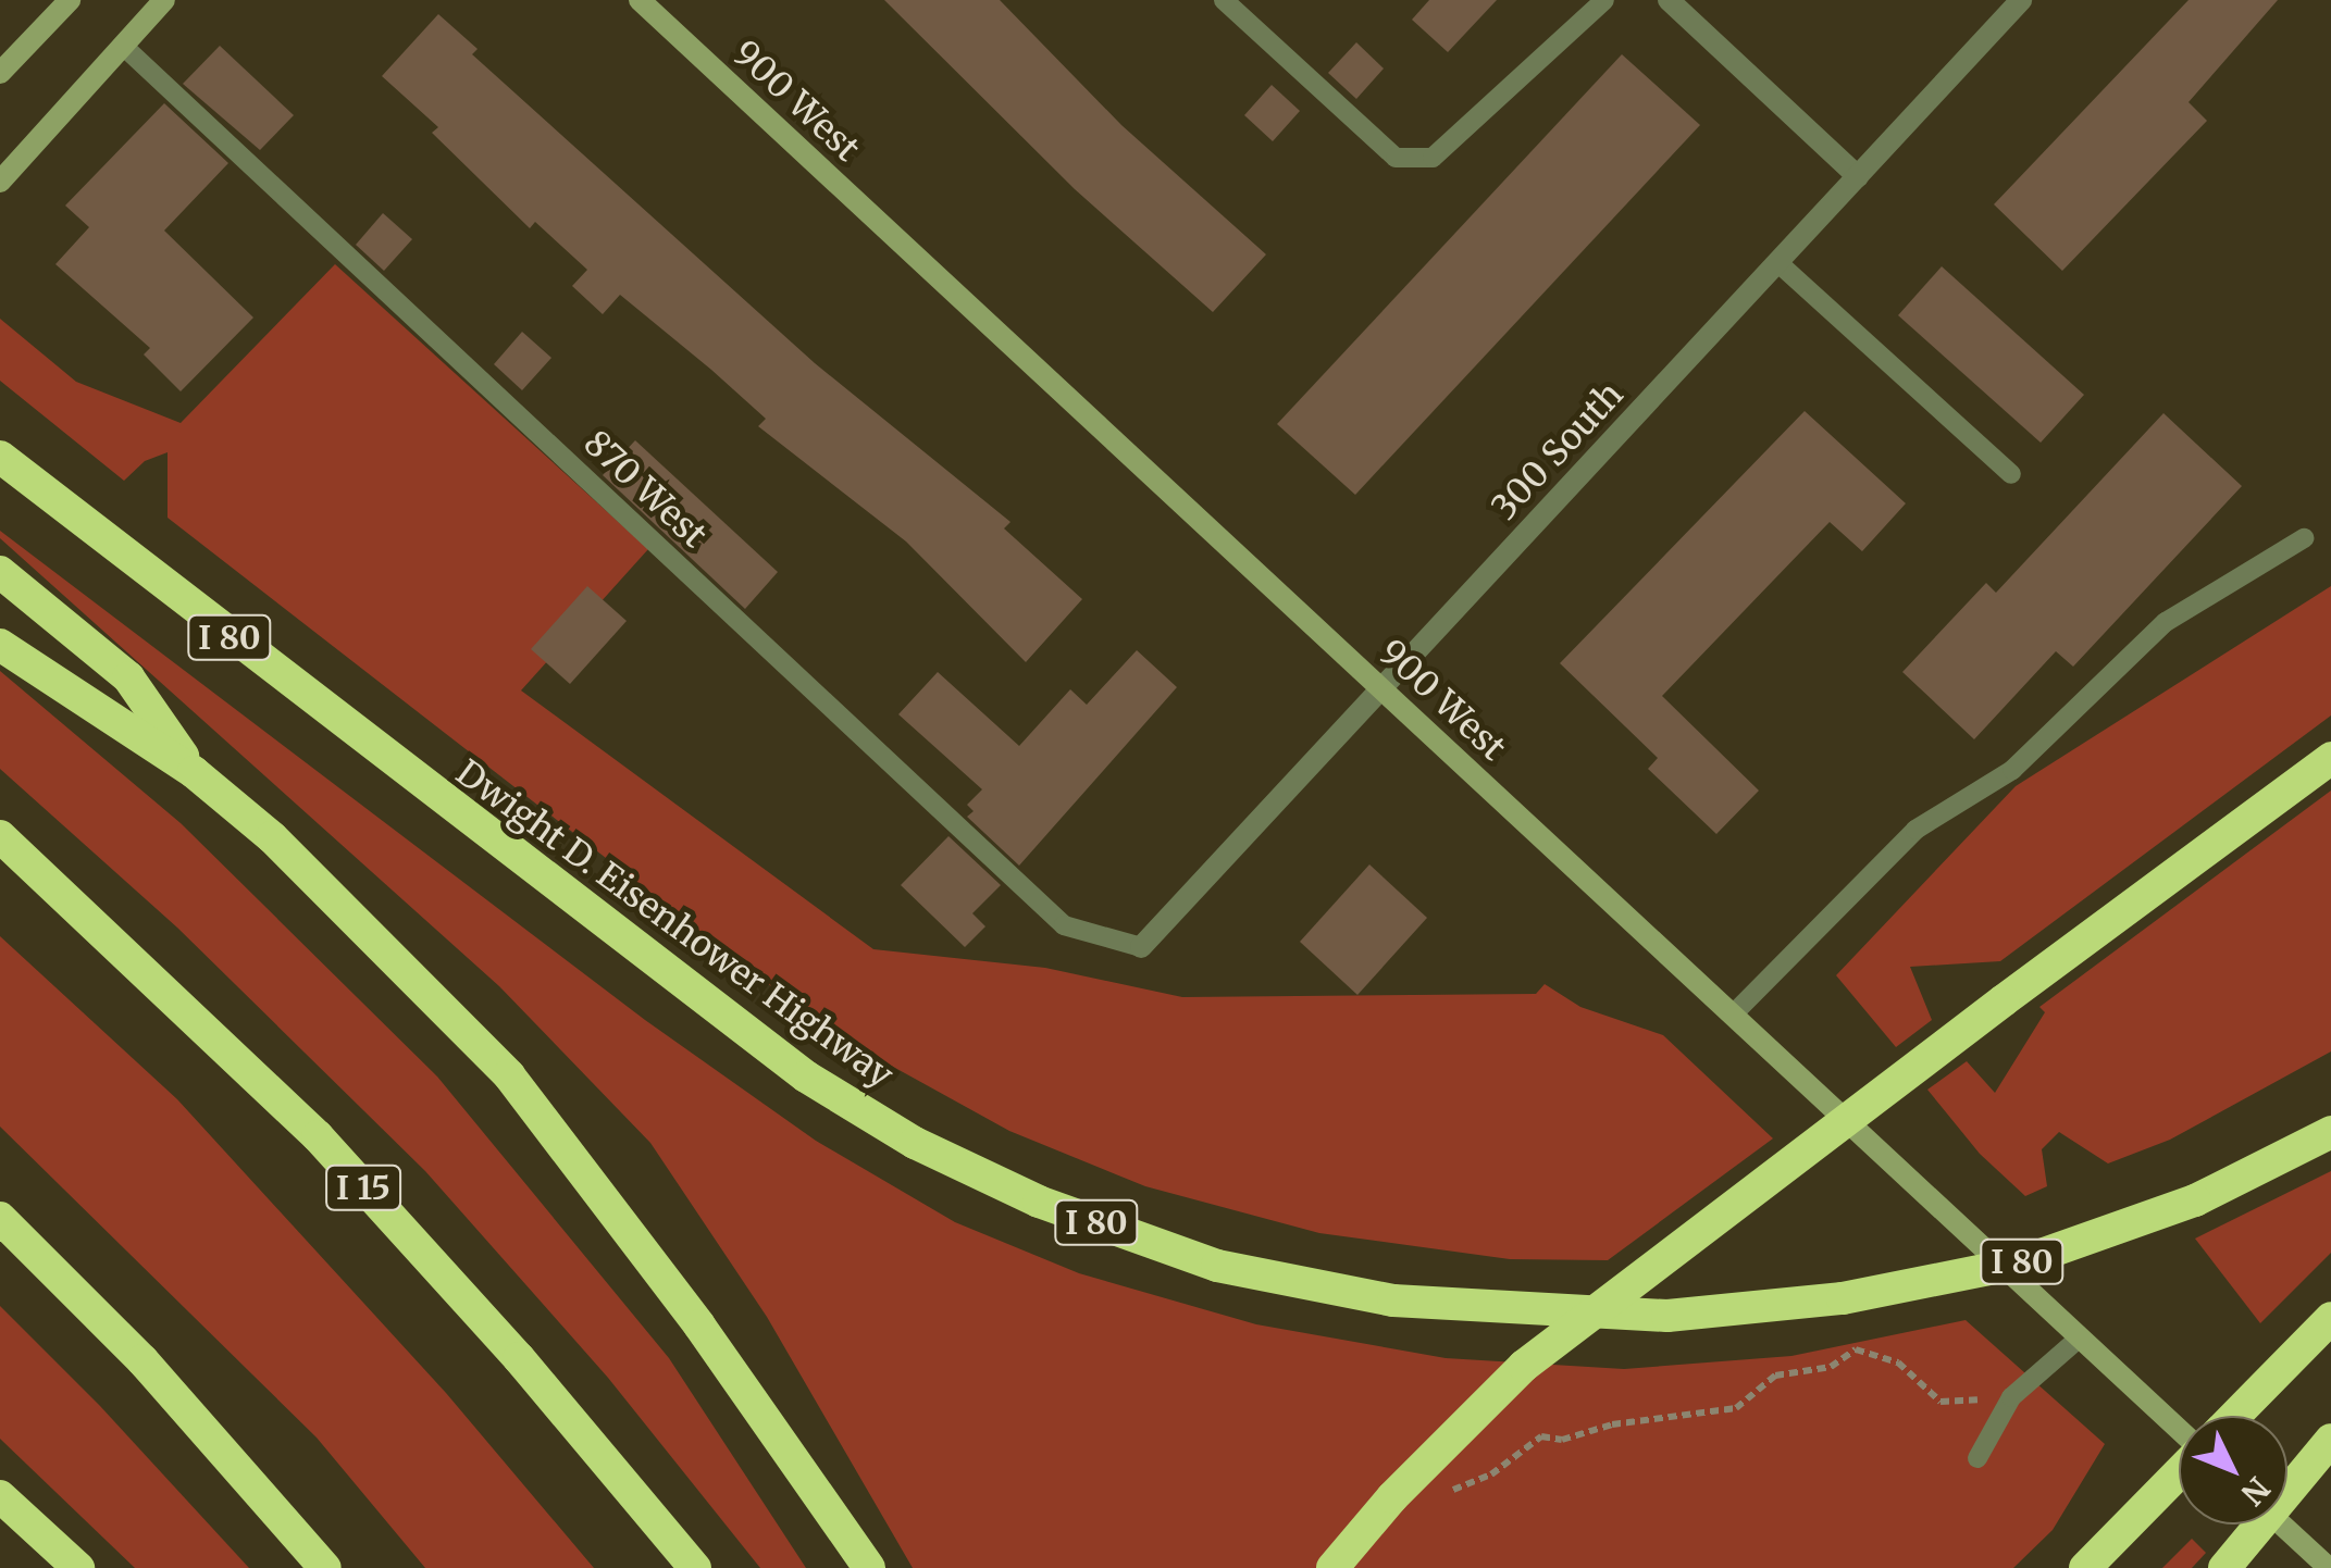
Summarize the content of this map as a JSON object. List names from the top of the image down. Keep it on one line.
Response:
{"streets":{"highway":["I 80","Dwight D. Eisenhower Highway","I 15"],"main road":["900 West"],"street":["300 South"],"lane":["870 West"]},"crossings":[["900 West","300 South"],["300 South","870 West"]],"north":"bottom right"}
